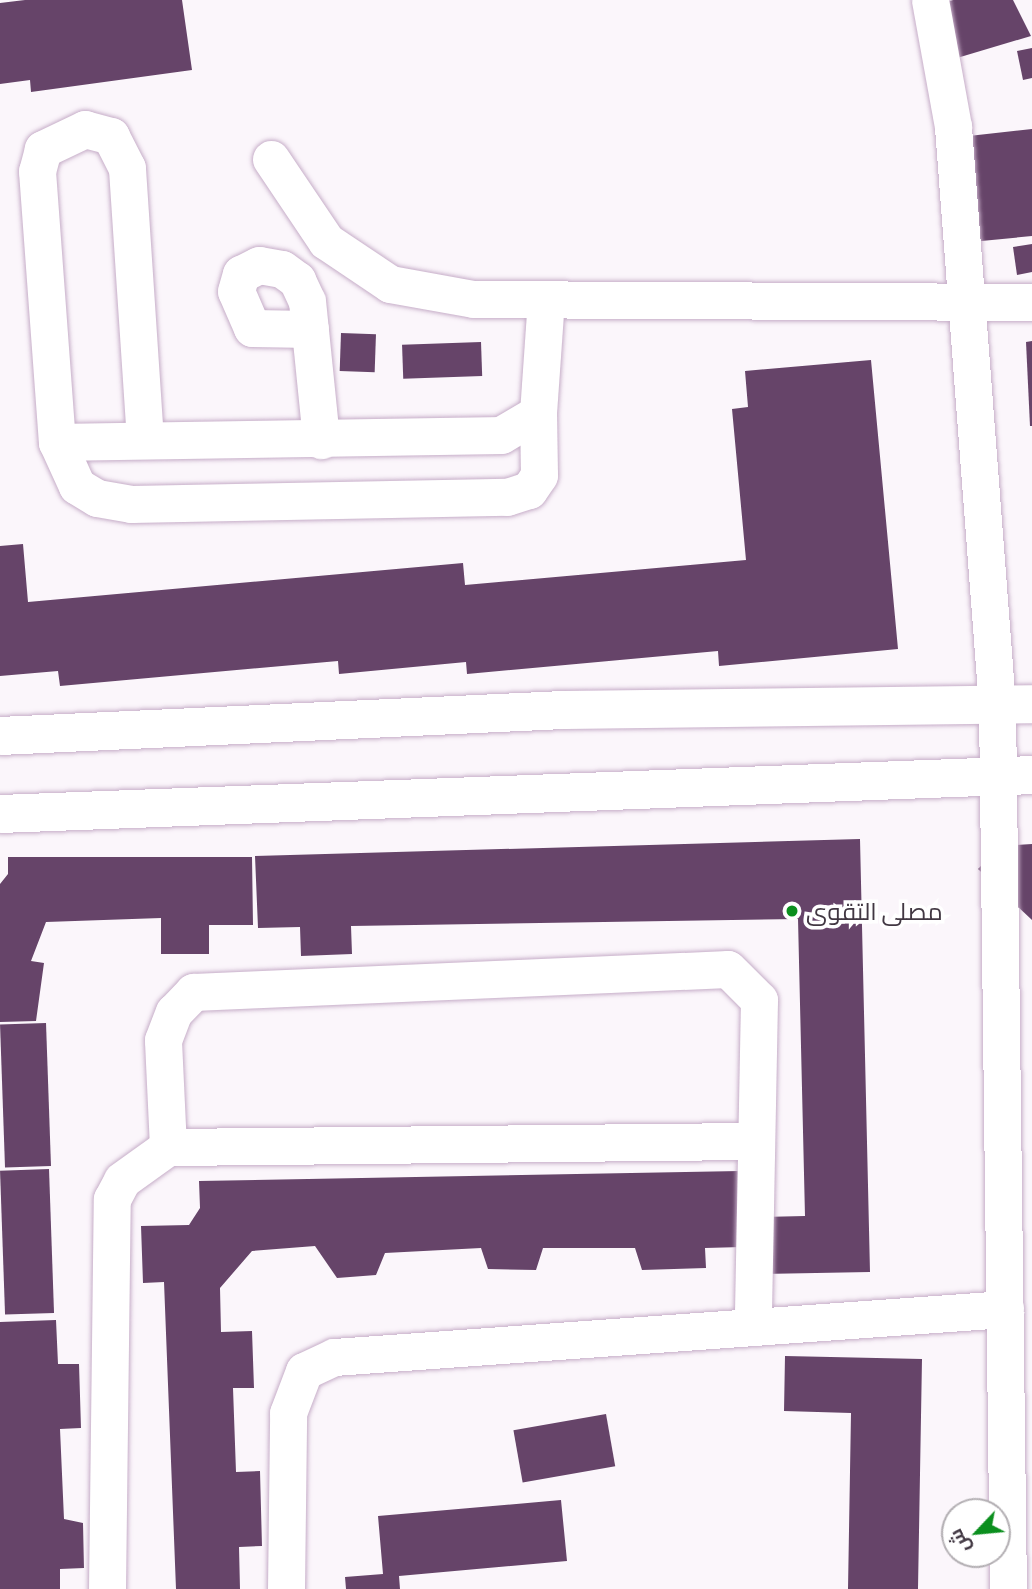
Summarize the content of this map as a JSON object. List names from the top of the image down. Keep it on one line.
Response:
{"places":["مصلى التقوى"],"north":"bottom left"}
